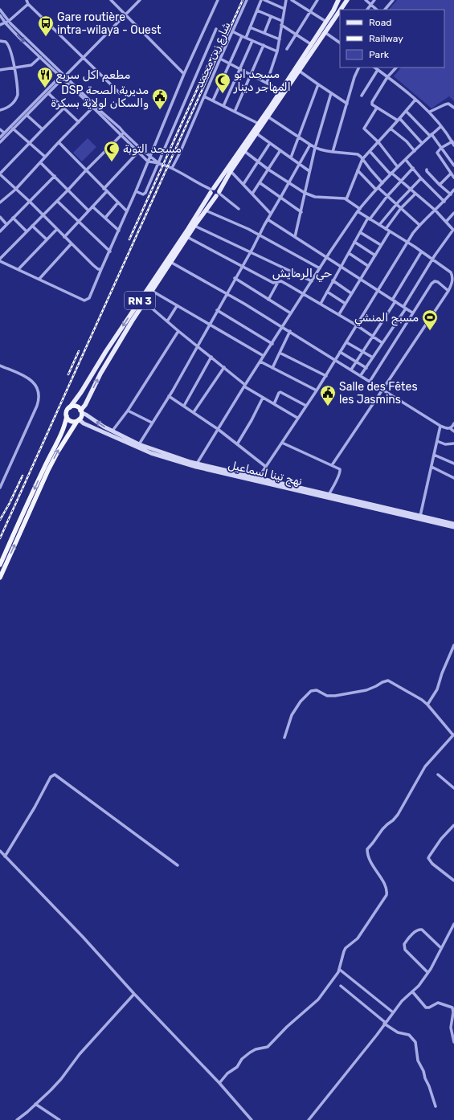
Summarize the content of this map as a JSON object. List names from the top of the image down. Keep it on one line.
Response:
{"streets":{"main road":["RN 3","نهج تينا اسماعيل"],"street":["شارع زين محمد"]},"crossings":[["شارع زين محمد","RN 3"],["RN 3","نهج تينا اسماعيل"]],"districts":["حي الرمايش"],"places":{"bus stop":["Gare routière intra-wilaya - Ouest"],"restaurant":["مطعم اكل سريع"],"mosque":["مسجد ابو المهاجر دينار","مسجد التوبة"],"public building":["DSP مديرية الصحة والسكان لولاية بسكرة","Salle des Fêtes les Jasmins"],"sports":["مسبح المنشي"]},"legend":["Road","Railway","Park"]}
